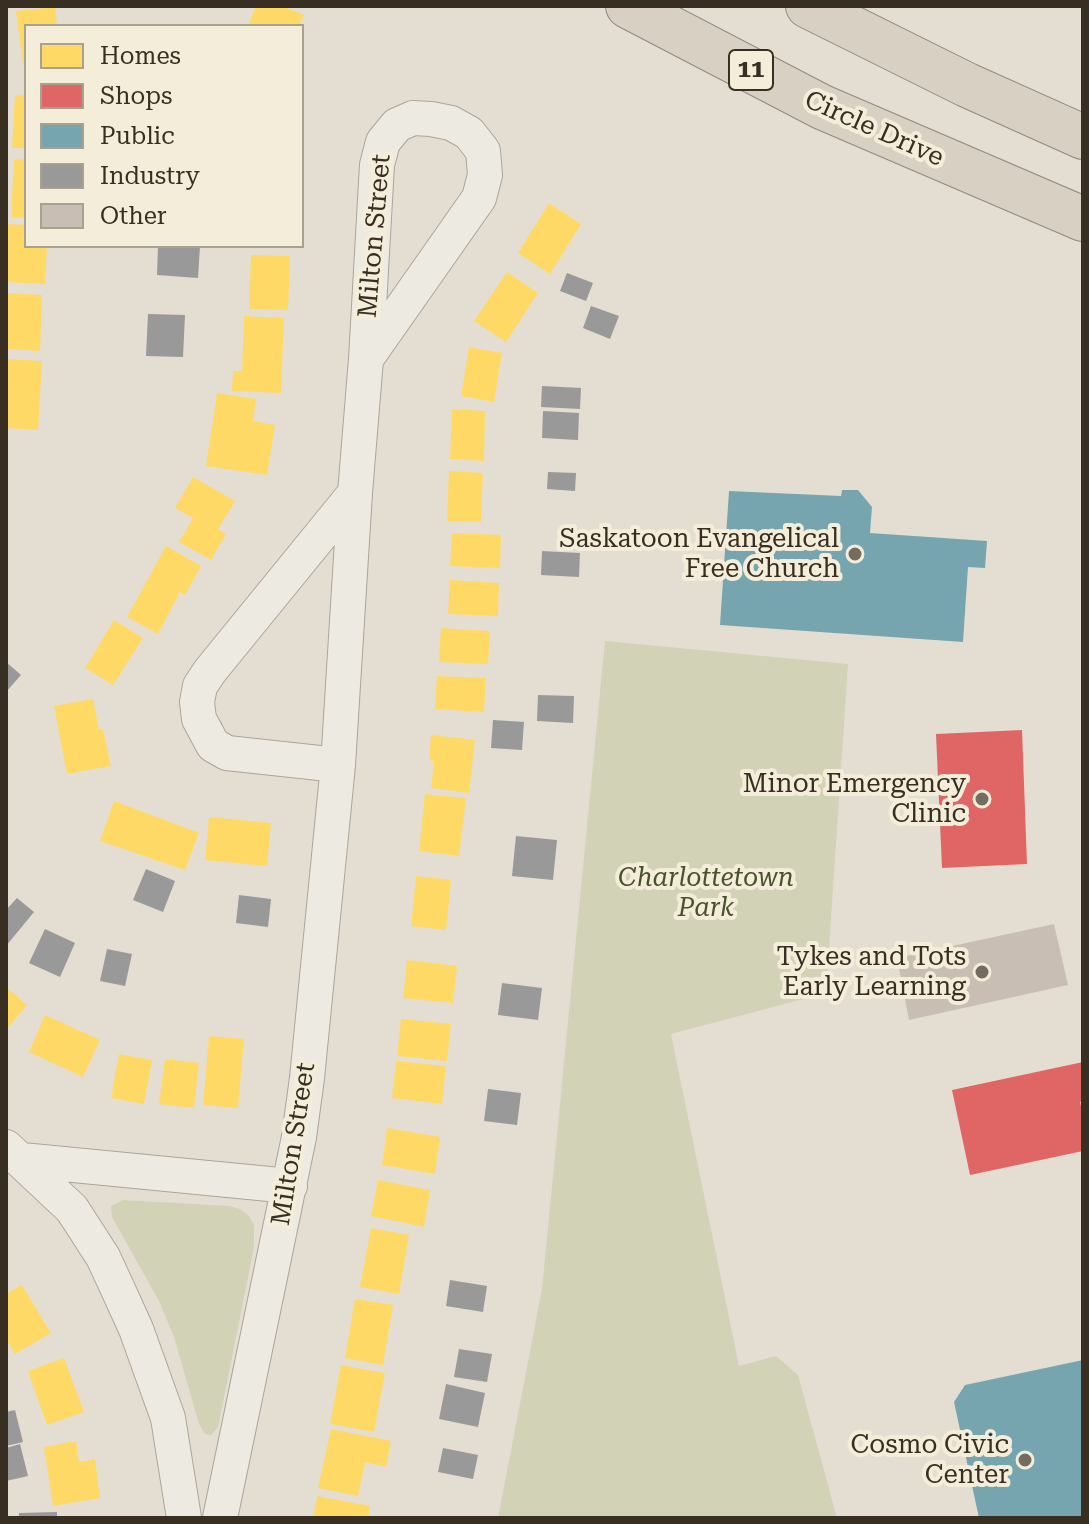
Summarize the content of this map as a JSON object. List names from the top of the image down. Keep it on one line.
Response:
{"streets":{"highway":["11","Circle Drive"],"street":["Milton Street"]},"parks":["Charlottetown Park"],"places":["Saskatoon Evangelical Free Church","Minor Emergency Clinic","Tykes and Tots Early Learning","Cosmo Civic Center"],"legend":["Homes","Shops","Public","Industry","Other"]}
